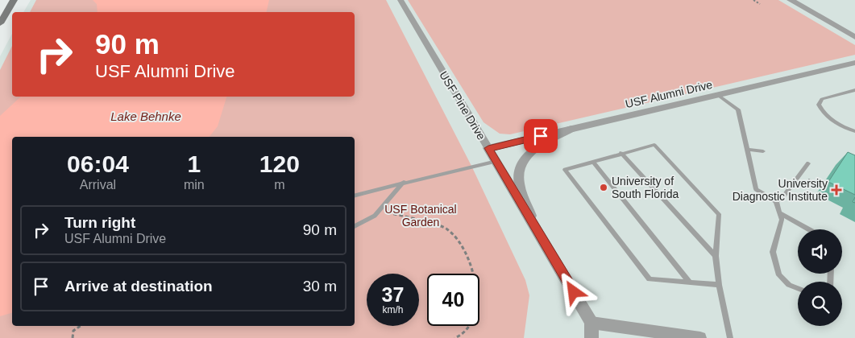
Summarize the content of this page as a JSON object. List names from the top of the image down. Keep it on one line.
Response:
{"streets":{"street":["USF Alumni Drive","USF Pine Drive"]},"crossings":[["USF Alumni Drive","USF Pine Drive"]],"water":["Lake Behnke"],"parks":["USF Botanical Garden"],"places":{"other":["University of South Florida"],"health":["University Diagnostic Institute"]},"page":{"turn":["90 m","USF Alumni Drive"],"eta":["06:04","Arrival","1","min","120","m"],"list":[{"name":"Turn right","note":"USF Alumni Drive","value":"90 m"},{"name":"Arrive at destination","value":"30 m"}],"speed":"37 km/h","limit":"40"}}
